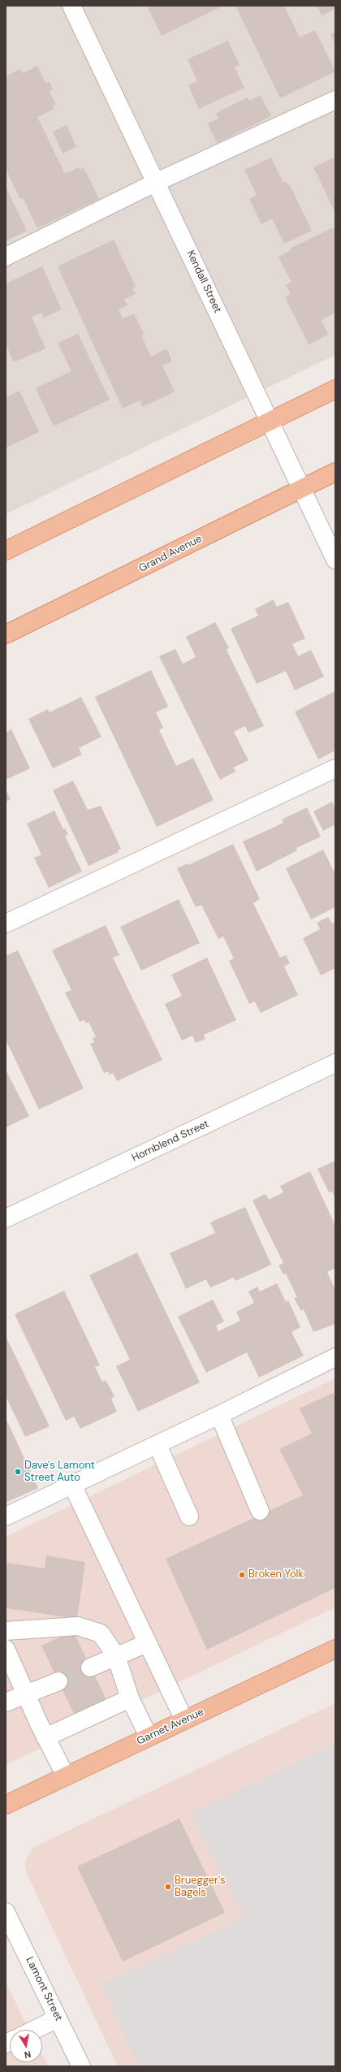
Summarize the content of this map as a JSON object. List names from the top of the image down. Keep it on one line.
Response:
{"streets":{"main road":["Grand Avenue","Garnet Avenue"],"street":["Kendall Street","Hornblend Street","Lamont Street"]},"crossings":[["Kendall Street","Grand Avenue"]],"places":["Dave's Lamont Street Auto","Broken Yolk","Bruegger's Bagels"],"north":"bottom"}
